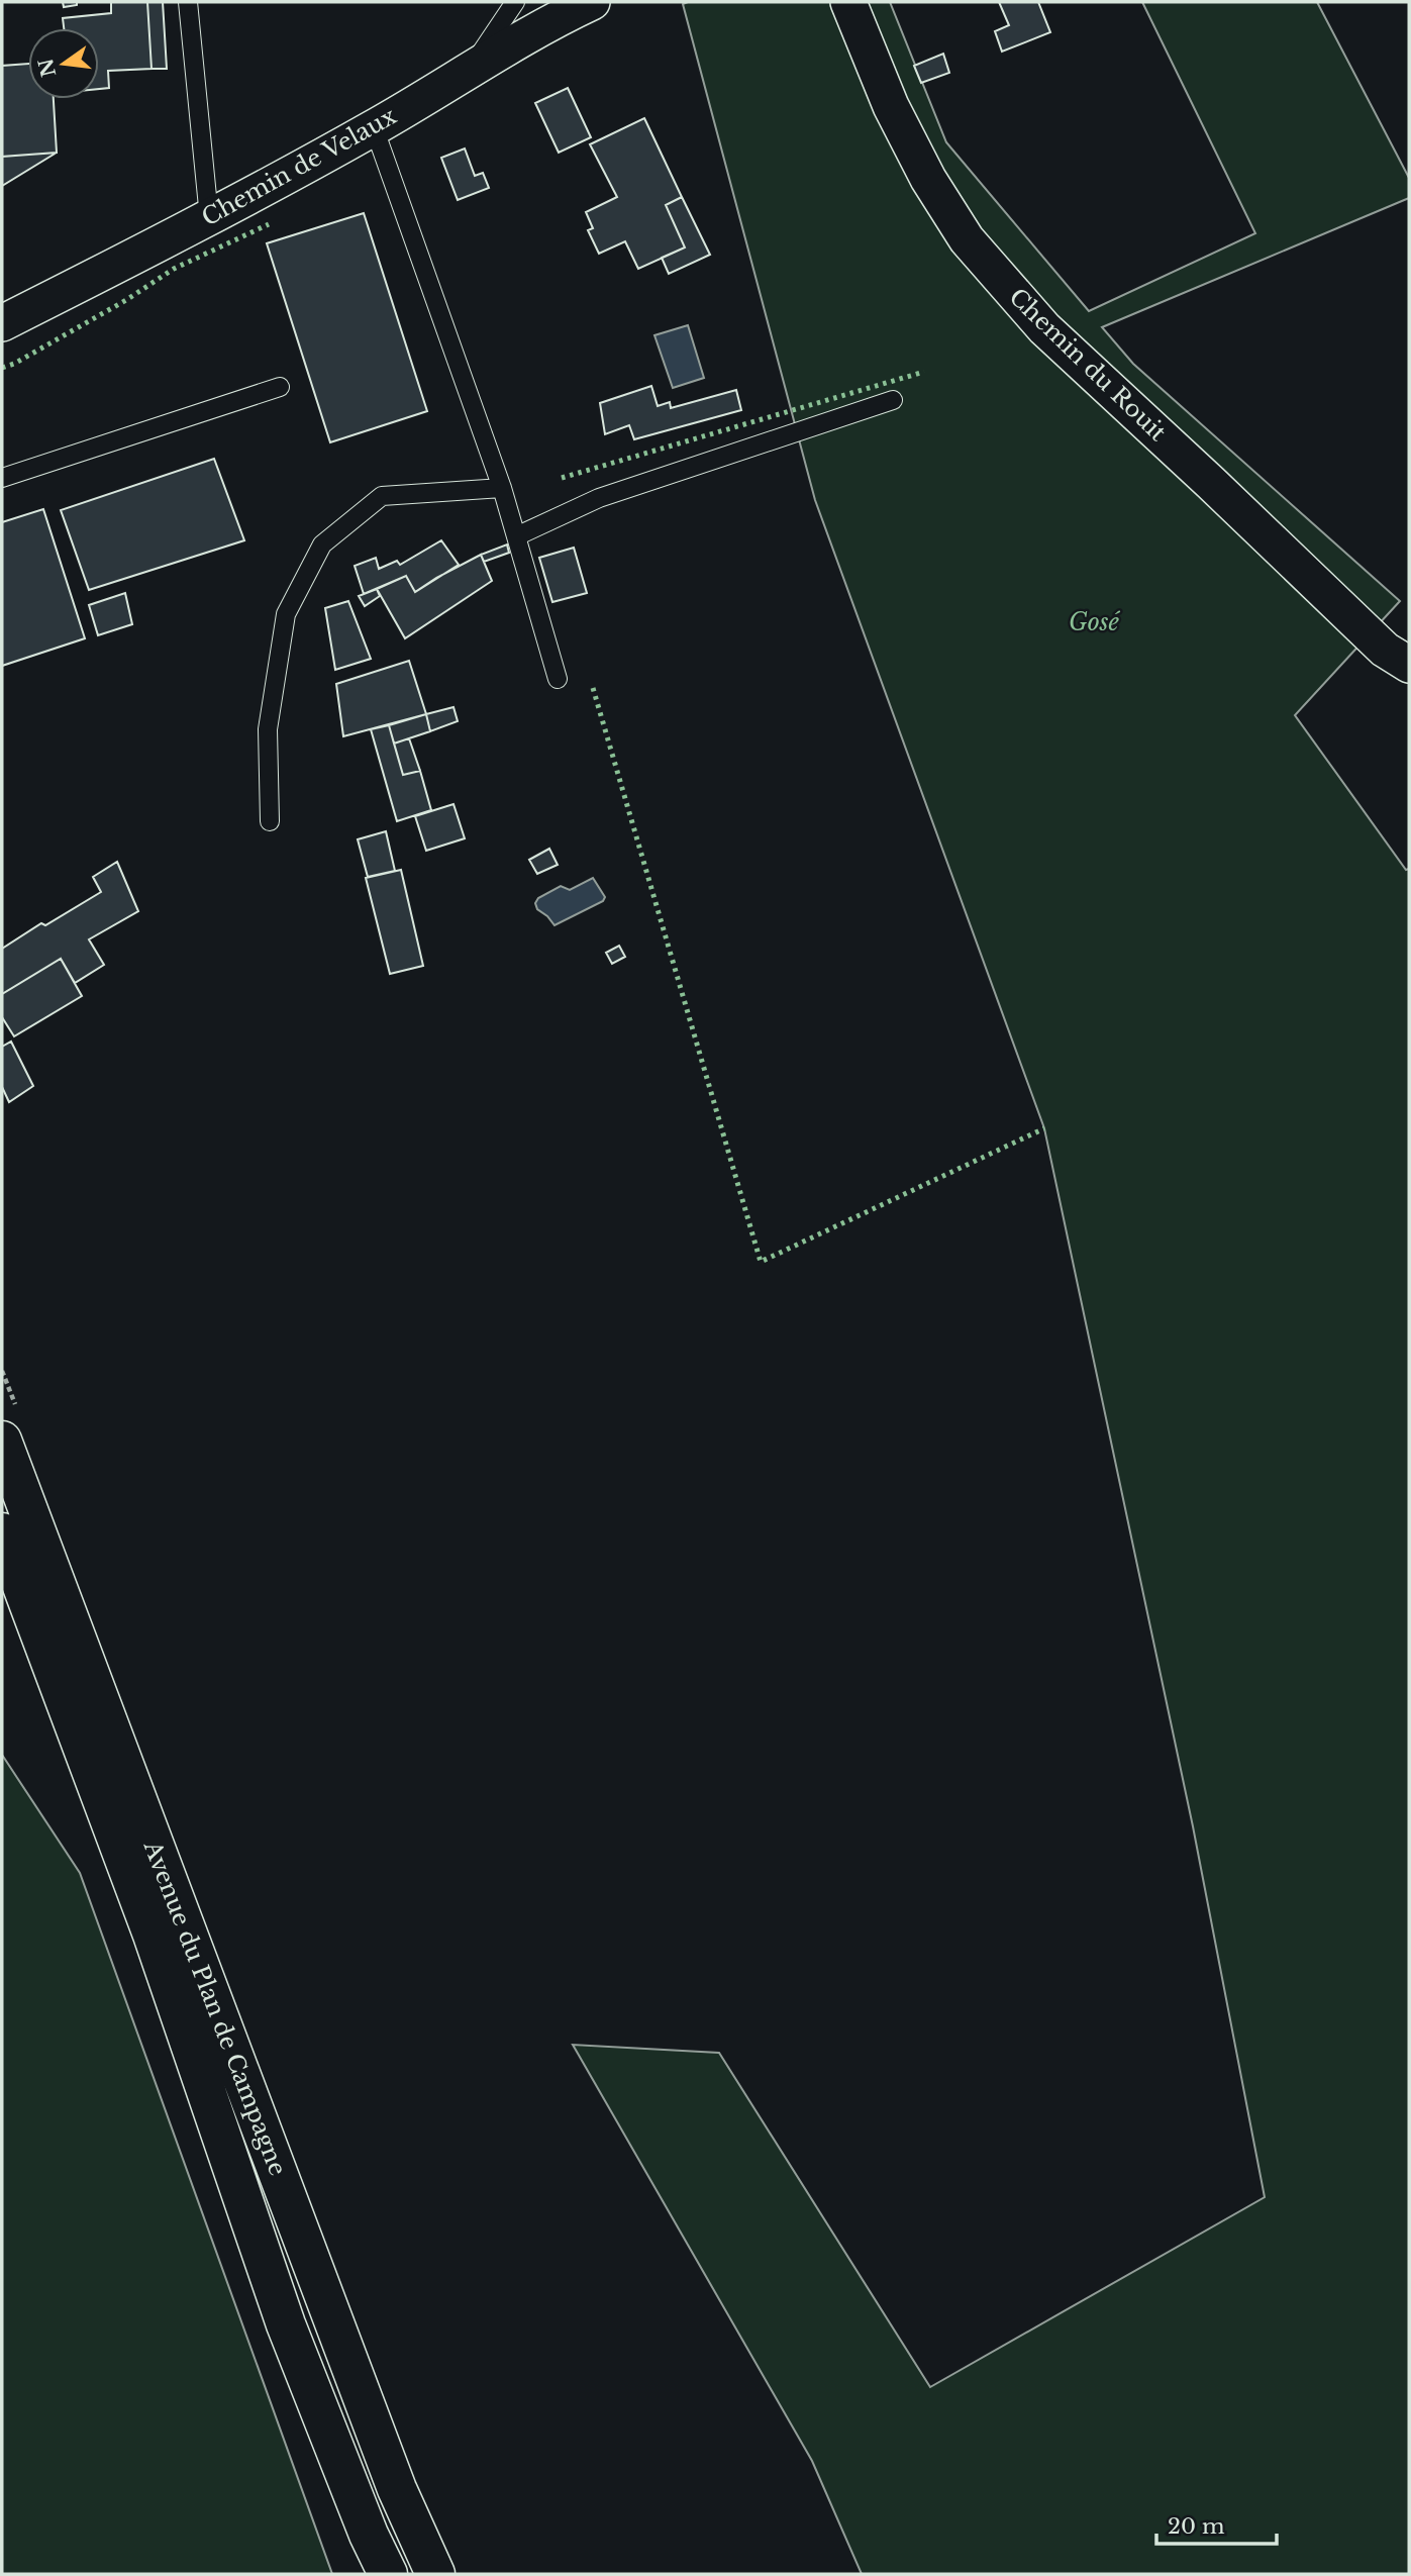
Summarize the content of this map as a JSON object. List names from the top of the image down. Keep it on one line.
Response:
{"streets":{"main road":["Avenue du Plan de Campagne"],"street":["Chemin de Velaux","Chemin du Rouit"]},"parks":["Gosé"],"scale_bar":"20 m","north":"left"}
